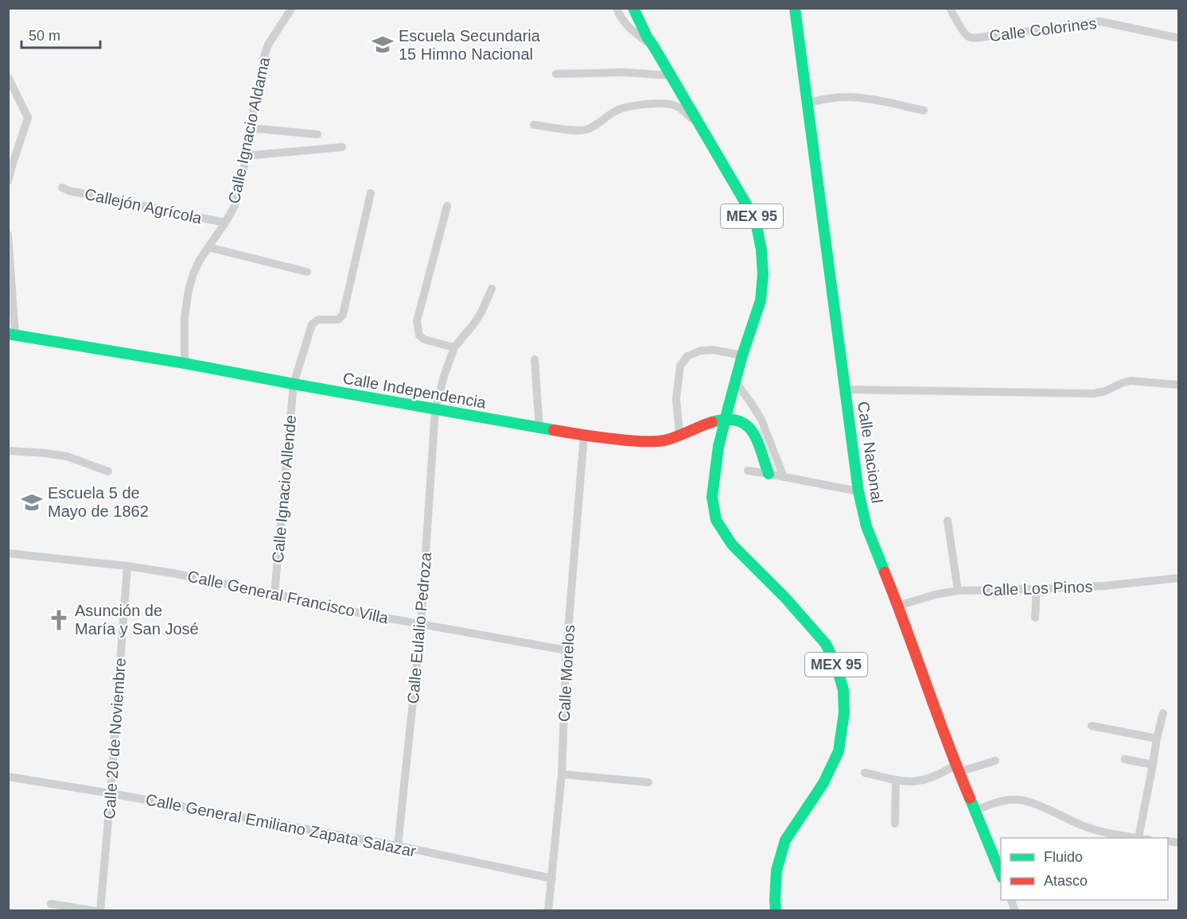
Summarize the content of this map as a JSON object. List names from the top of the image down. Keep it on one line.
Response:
{"streets":{"street":["Calle Colorines","Calle Ignacio Aldama","Callejón Agrícola","MEX 95","Calle Independencia","Calle Nacional","Calle Ignacio Allende","Calle Los Pinos","Calle General Francisco Villa","Calle Eulalio Pedroza","Calle Morelos","Calle 20 de Noviembre","Calle General Emiliano Zapata Salazar"]},"crossings":[["Calle Ignacio Aldama","Callejón Agrícola"],["Calle Ignacio Aldama","Calle Independencia"],["Calle Independencia","Calle Ignacio Allende"],["Calle Independencia","Calle Eulalio Pedroza"],["Calle Independencia","Calle Morelos"],["Calle Nacional","Calle Los Pinos"],["Calle Ignacio Allende","Calle General Francisco Villa"],["Calle General Francisco Villa","Calle Eulalio Pedroza"],["Calle General Francisco Villa","Calle Morelos"],["Calle General Francisco Villa","Calle 20 de Noviembre"],["Calle Eulalio Pedroza","Calle General Emiliano Zapata Salazar"],["Calle Morelos","Calle General Emiliano Zapata Salazar"],["Calle 20 de Noviembre","Calle General Emiliano Zapata Salazar"]],"places":{"school or university":["Escuela Secundaria 15 Himno Nacional","Escuela 5 de Mayo de 1862"],"church":["Asunción de María y San José"]},"legend":["Fluido","Atasco"],"scale_bar":"50 m"}
